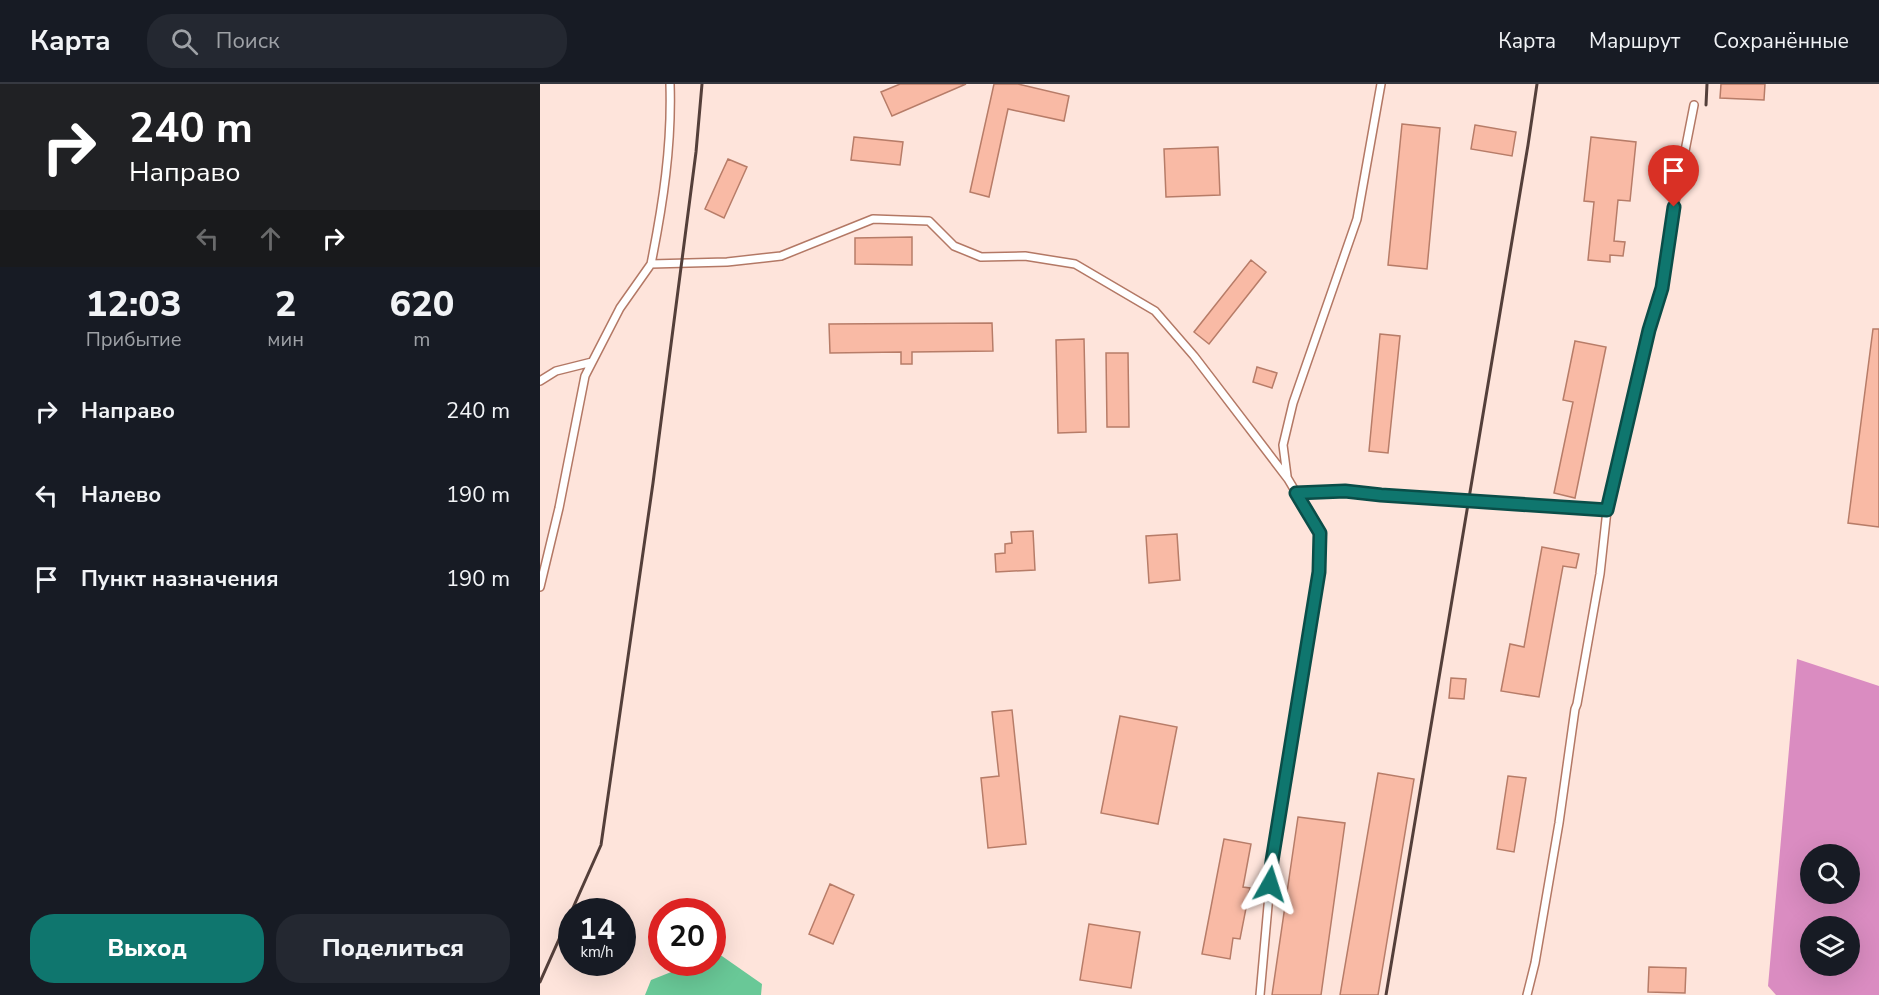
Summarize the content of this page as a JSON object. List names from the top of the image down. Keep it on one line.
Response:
{"page":{"header":"Карта","search":"Поиск","nav":["Карта","Маршрут","Сохранённые"],"turn":["240 m","Направо"],"eta":["12:03","Прибытие","2","мин","620","m"],"list":[{"name":"Направо","value":"240 m"},{"name":"Налево","value":"190 m"},{"name":"Пункт назначения","value":"190 m"}],"speed":"14 km/h","limit":"20","buttons":["Выход","Поделиться"]}}
